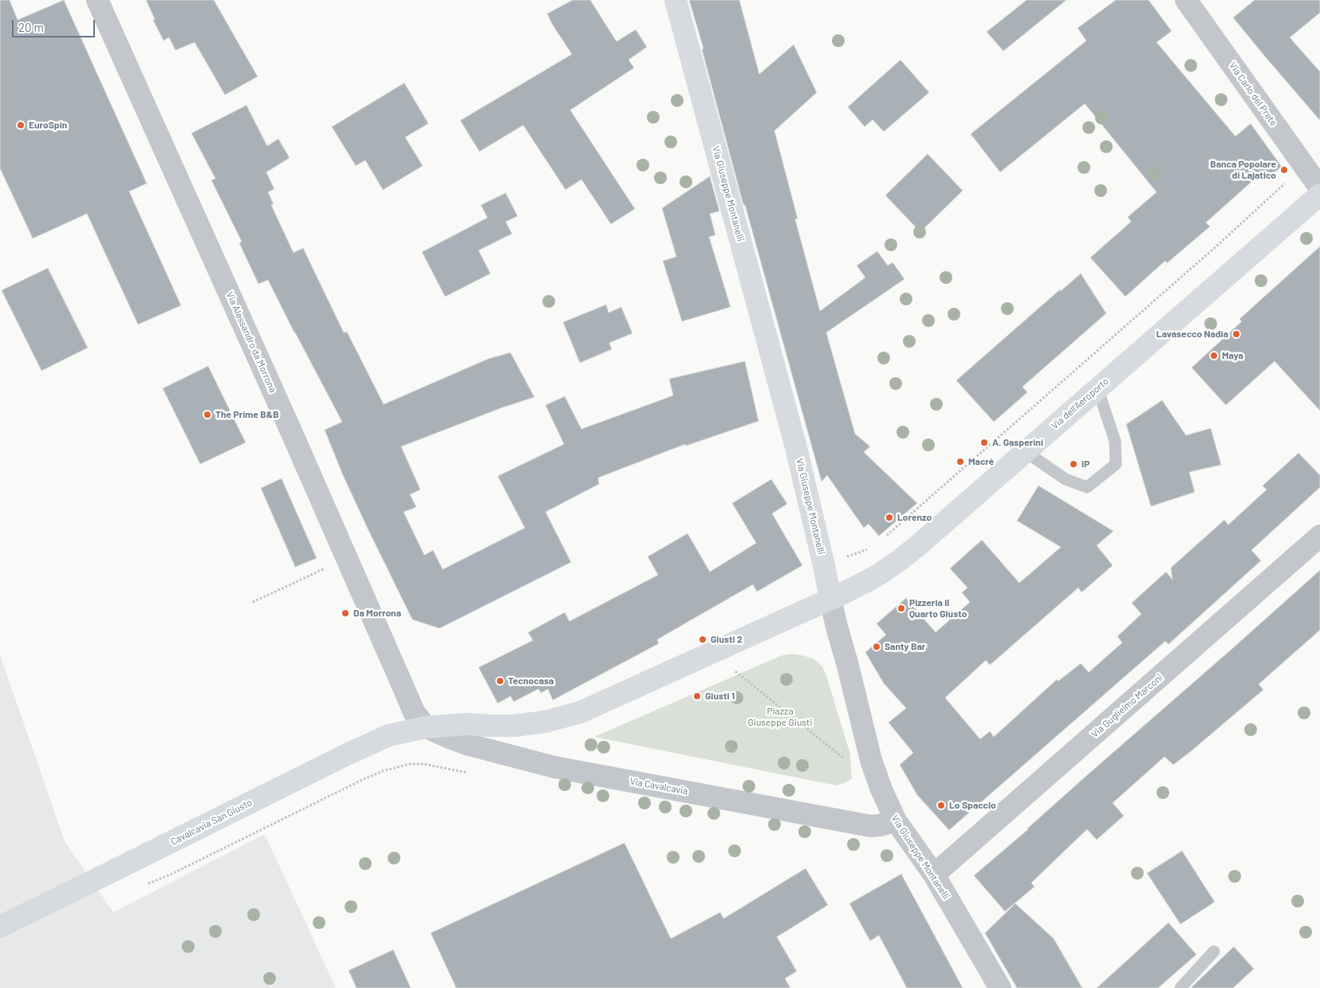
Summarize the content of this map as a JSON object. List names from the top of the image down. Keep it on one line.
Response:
{"streets":{"street":["Via Carlo del Prete","Via Giuseppe Montanelli","Via Alessandro da Morrona","Via dell'Aeroporto","Via Guglielmo Marconi","Via Cavalcavia","Cavalcavia San Giusto"]},"crossings":[["Via Giuseppe Montanelli","Via dell'Aeroporto"],["Via Giuseppe Montanelli","Via Guglielmo Marconi"],["Via Giuseppe Montanelli","Via Cavalcavia"],["Via Alessandro da Morrona","Via Cavalcavia"],["Via Alessandro da Morrona","Cavalcavia San Giusto"],["Via Cavalcavia","Cavalcavia San Giusto"]],"parks":["Piazza Giuseppe Giusti"],"places":["EuroSpin","Banca Popolare di Lajatico","Lavasecco Nadia","Maya","The Prime B&B","A. Gasperini","Macrè","IP","Lorenzo","Pizzeria Il Quarto Giusto","Da Morrona","Giusti 2","Santy Bar","Tecnocasa","Giusti 1","Lo Spaccio"],"scale_bar":"20 m"}
